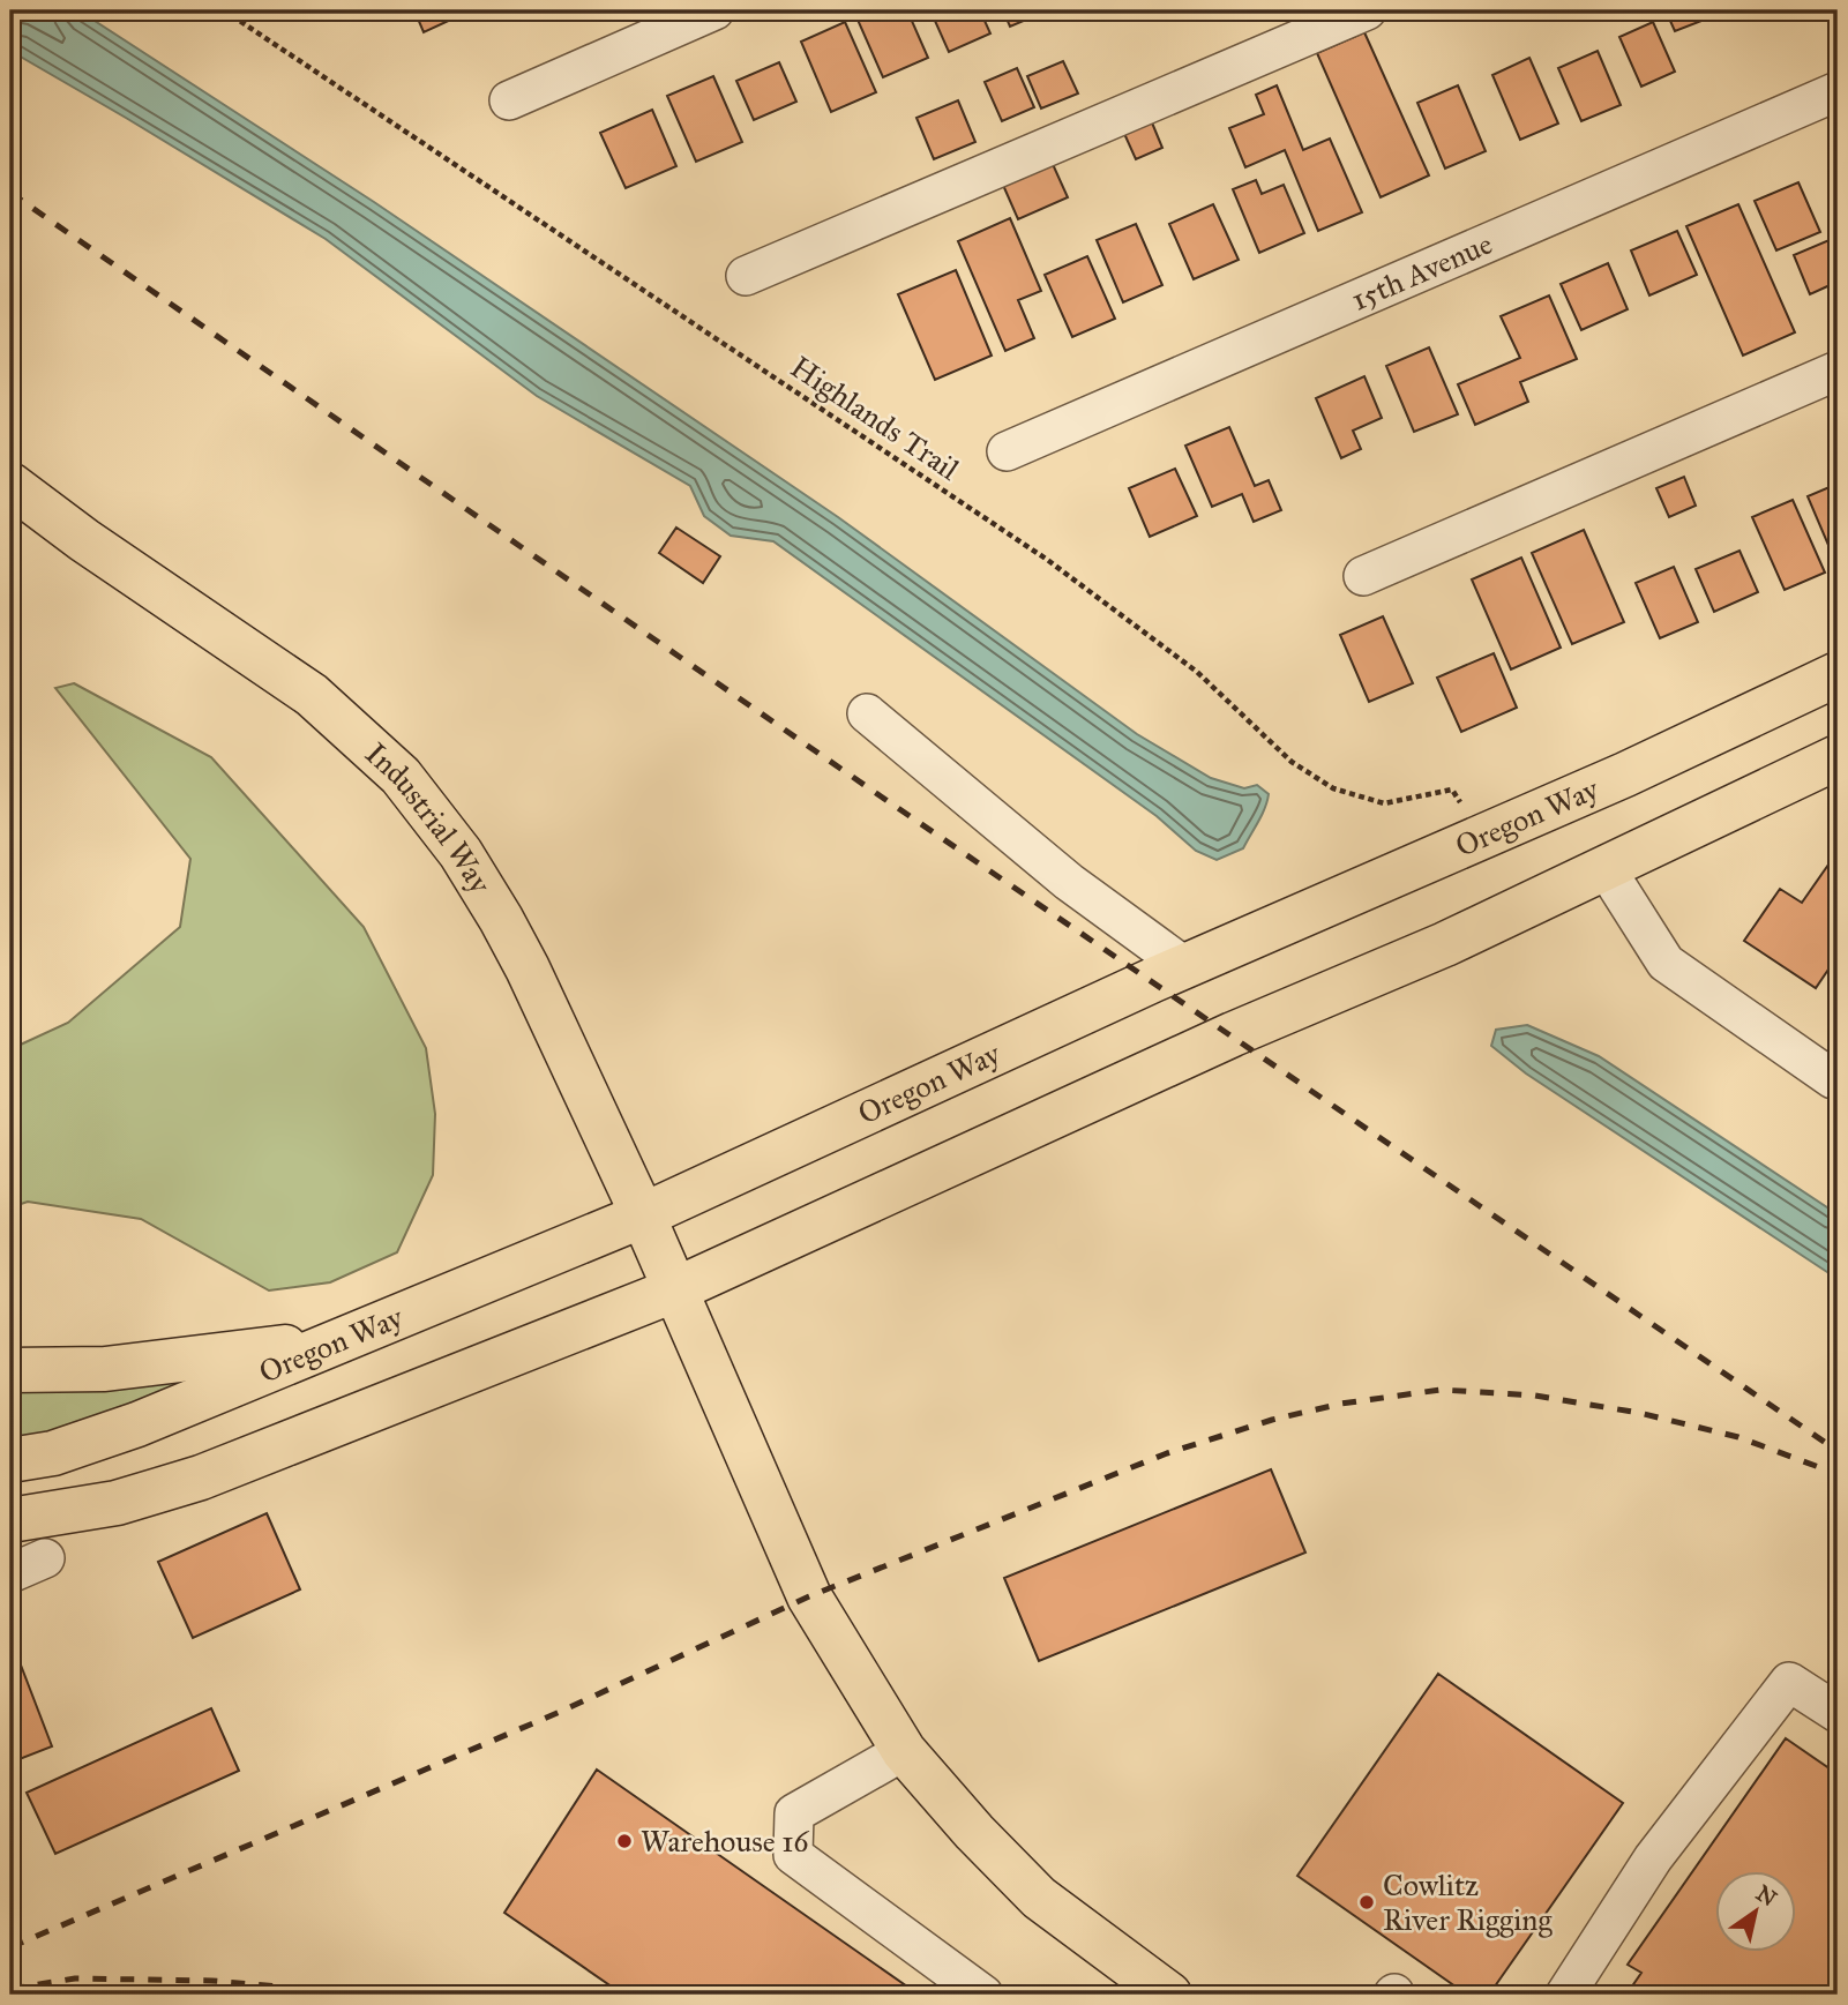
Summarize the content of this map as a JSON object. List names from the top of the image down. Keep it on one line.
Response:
{"streets":{"main road":["Oregon Way","Industrial Way"],"street":["15th Avenue"],"path":["Highlands Trail"]},"crossings":[["Highlands Trail","Oregon Way"],["Oregon Way","Industrial Way"]],"places":["Warehouse 16","Cowlitz River Rigging"],"north":"top right"}
